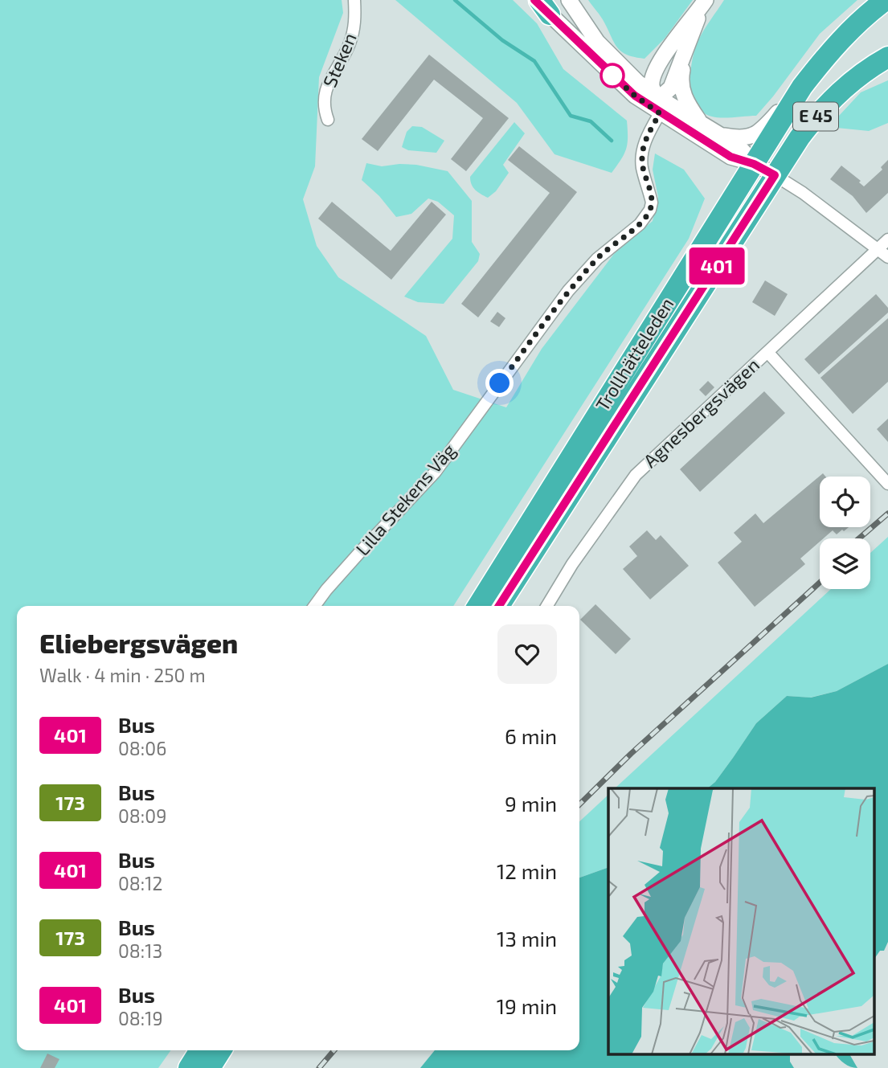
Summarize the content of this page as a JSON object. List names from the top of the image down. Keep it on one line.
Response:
{"streets":{"highway":["E 45","Trollhätteleden"],"street":["Steken","Agnesbergsvägen","Lilla Stekens Väg"]},"lines":["bus line 401"],"page":{"on_map":"401","heading":["Eliebergsvägen","Walk · 4 min · 250 m"],"list":[{"mark":"401","name":"Bus","note":"08:06","value":"6 min"},{"mark":"173","name":"Bus","note":"08:09","value":"9 min"},{"mark":"401","name":"Bus","note":"08:12","value":"12 min"},{"mark":"173","name":"Bus","note":"08:13","value":"13 min"},{"mark":"401","name":"Bus","note":"08:19","value":"19 min"}]}}
